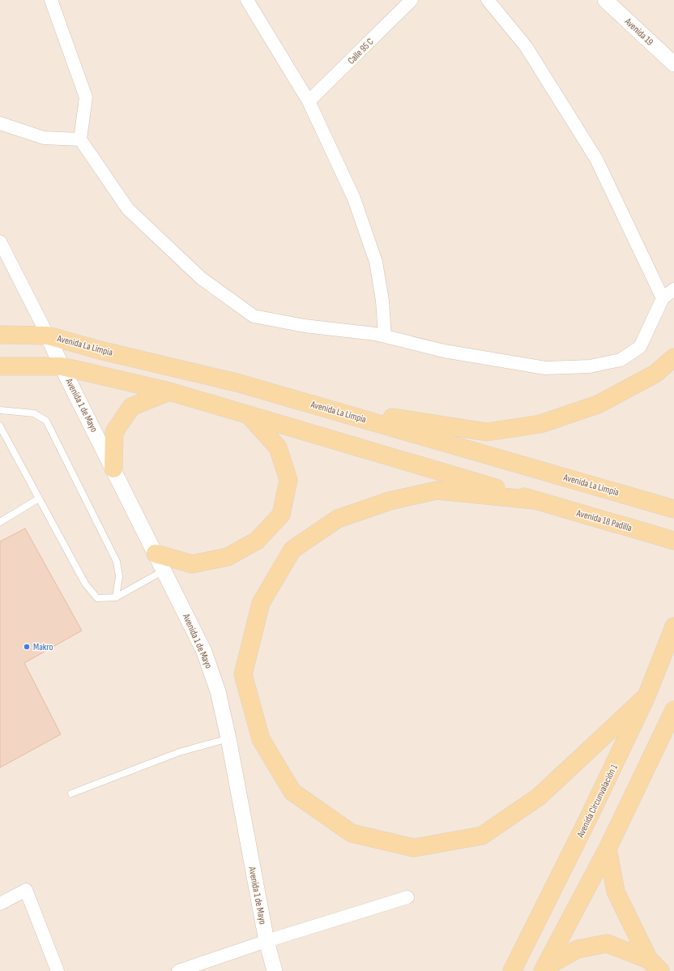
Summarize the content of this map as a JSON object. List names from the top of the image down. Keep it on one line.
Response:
{"streets":{"main road":["Avenida La Limpia","Avenida 18 Padilla","Avenida Circunvalación 1"],"street":["Avenida 19","Calle 95 C","Avenida 1 de Mayo"]},"crossings":[["Avenida La Limpia","Avenida 1 de Mayo"]],"places":["Makro"]}
